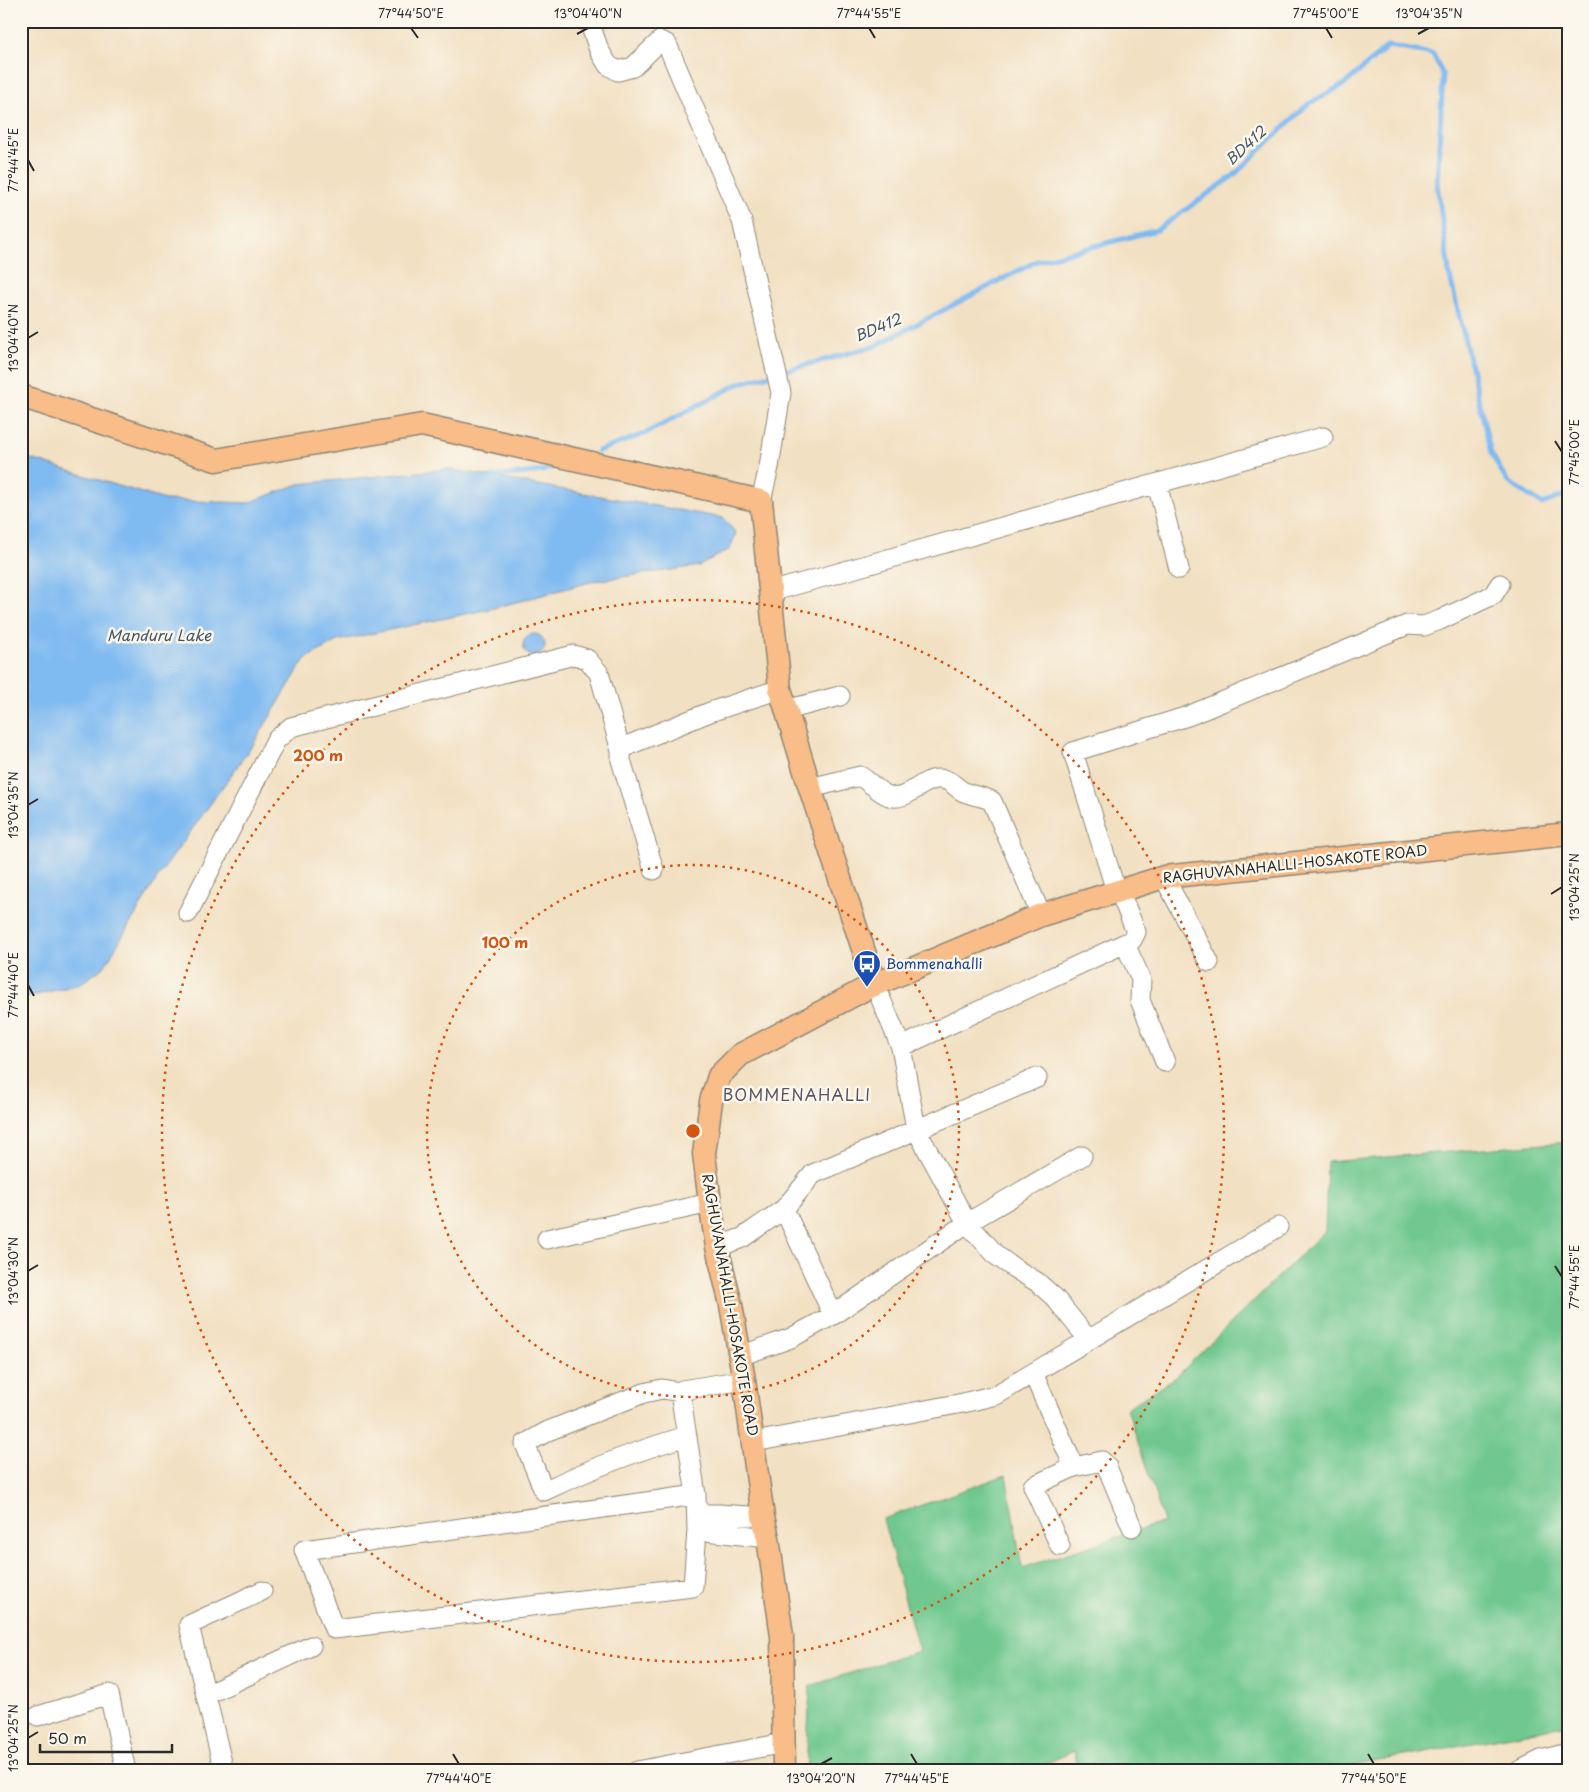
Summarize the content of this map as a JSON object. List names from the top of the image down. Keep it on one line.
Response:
{"streets":{"main road":["RAGHUVANAHALLI-HOSAKOTE ROAD"]},"districts":["BOMMENAHALLI"],"water":["BD412","Manduru Lake"],"places":{"bus stop":["Bommenahalli"]},"scale_bar":"50 m","coordinates":["77°44'50\"E","13°04'40\"N","77°44'55\"E","77°45'00\"E","13°04'35\"N","77°44'45\"E","13°04'25\"N","77°44'40\"E","13°04'30\"N","13°04'20\"N"],"rings":["200 m","100 m"]}
